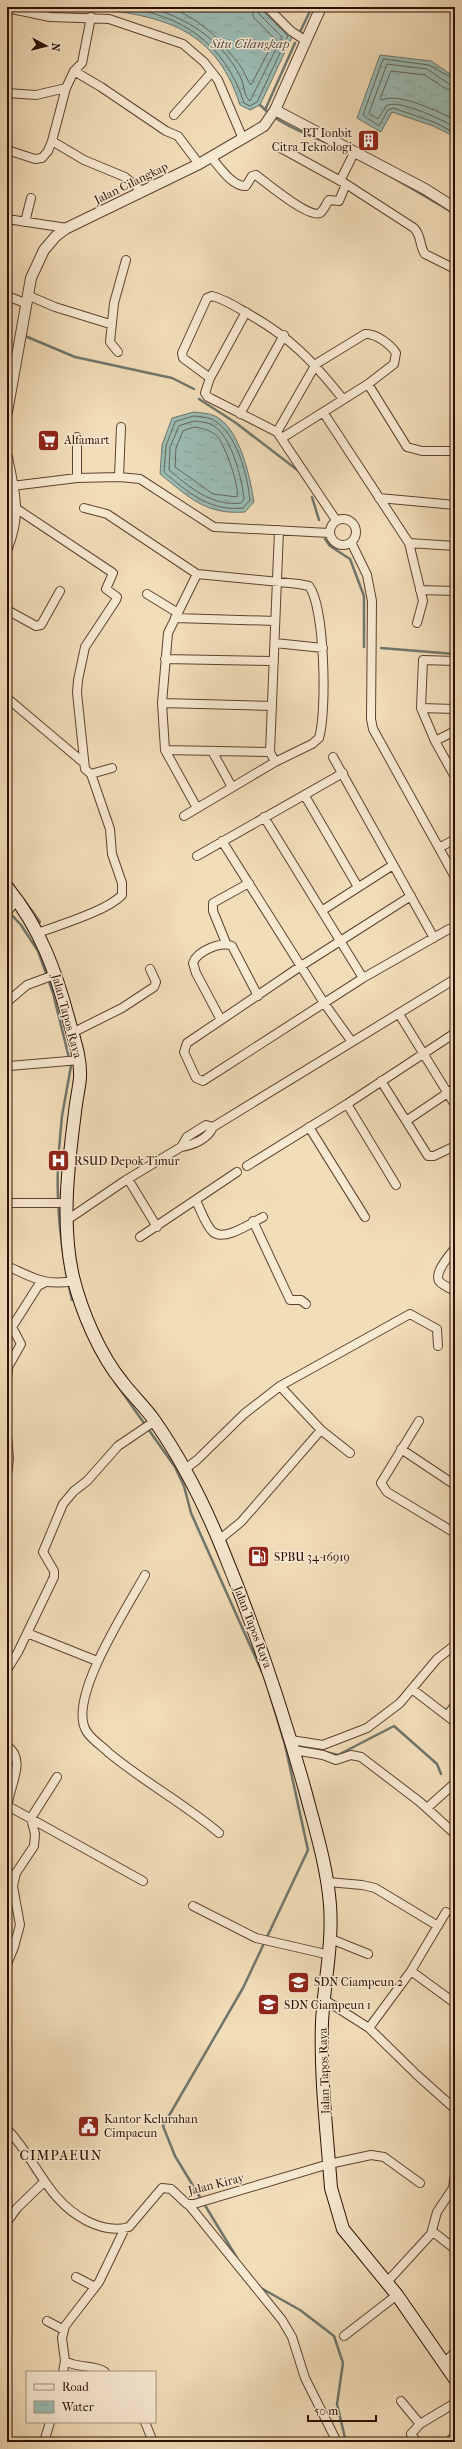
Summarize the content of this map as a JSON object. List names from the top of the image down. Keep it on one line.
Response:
{"streets":{"main road":["Jalan Tapos Raya"],"street":["Jalan Cilangkap","Jalan Kiray"]},"crossings":[["Jalan Tapos Raya","Jalan Kiray"]],"districts":["CIMPAEUN"],"water":["Situ Cilangkap"],"places":{"building":["PT Ionbit Citra Teknologi"],"supermarket":["Alfamart"],"hospital":["RSUD Depok Timur"],"fuel station":["SPBU 34-16919"],"school or university":["SDN Ciampeun 2","SDN Ciampeun 1"],"public building":["Kantor Kelurahan Cimpaeun"]},"legend":["Road","Water"],"scale_bar":"50 m","north":"right"}
